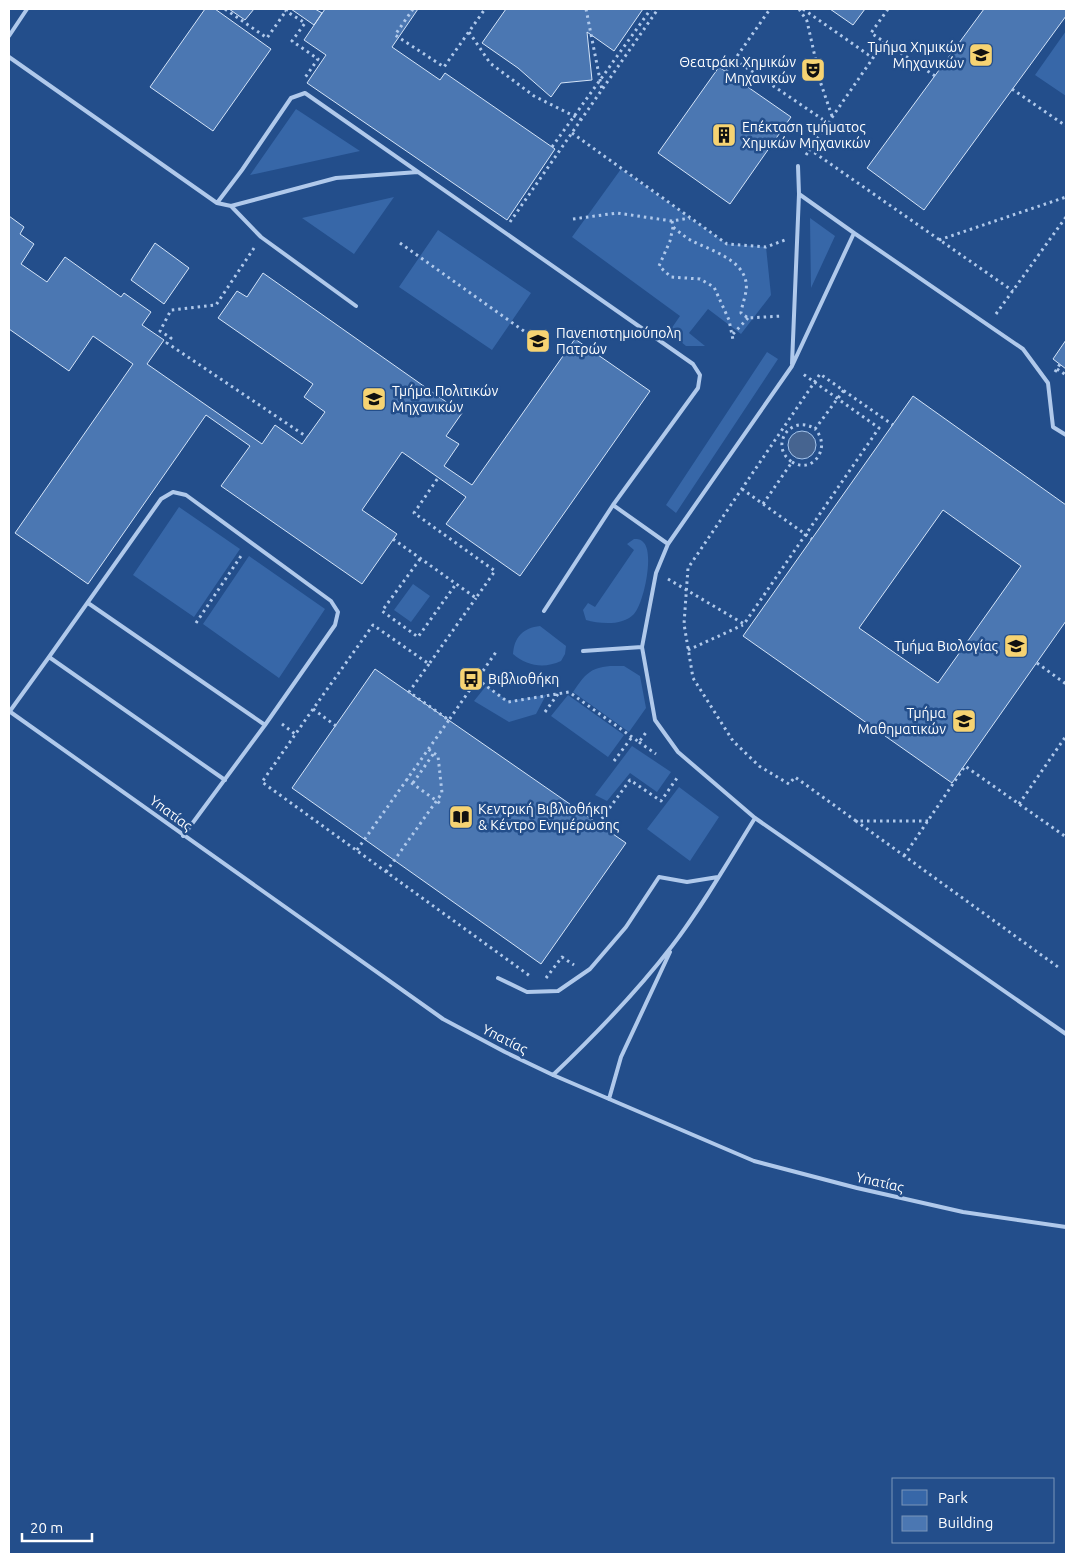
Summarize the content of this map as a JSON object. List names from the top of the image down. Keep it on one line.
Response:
{"streets":{"lane":["Υπατίας"]},"places":{"school or university":["Τμήμα Χημικών Μηχανικών","Πανεπιστημιούπολη Πατρών","Τμήμα Πολιτικών Μηχανικών","Τμήμα Βιολογίας","Τμήμα Μαθηματικών"],"theatre":["Θεατράκι Χημικών Μηχανικών"],"building":["Επέκταση τμήματος Χημικών Μηχανικών"],"bus stop":["Βιβλιοθήκη"],"library":["Κεντρική Βιβλιοθήκη & Κέντρο Ενημέρωσης"]},"legend":["Park","Building"],"scale_bar":"20 m"}
